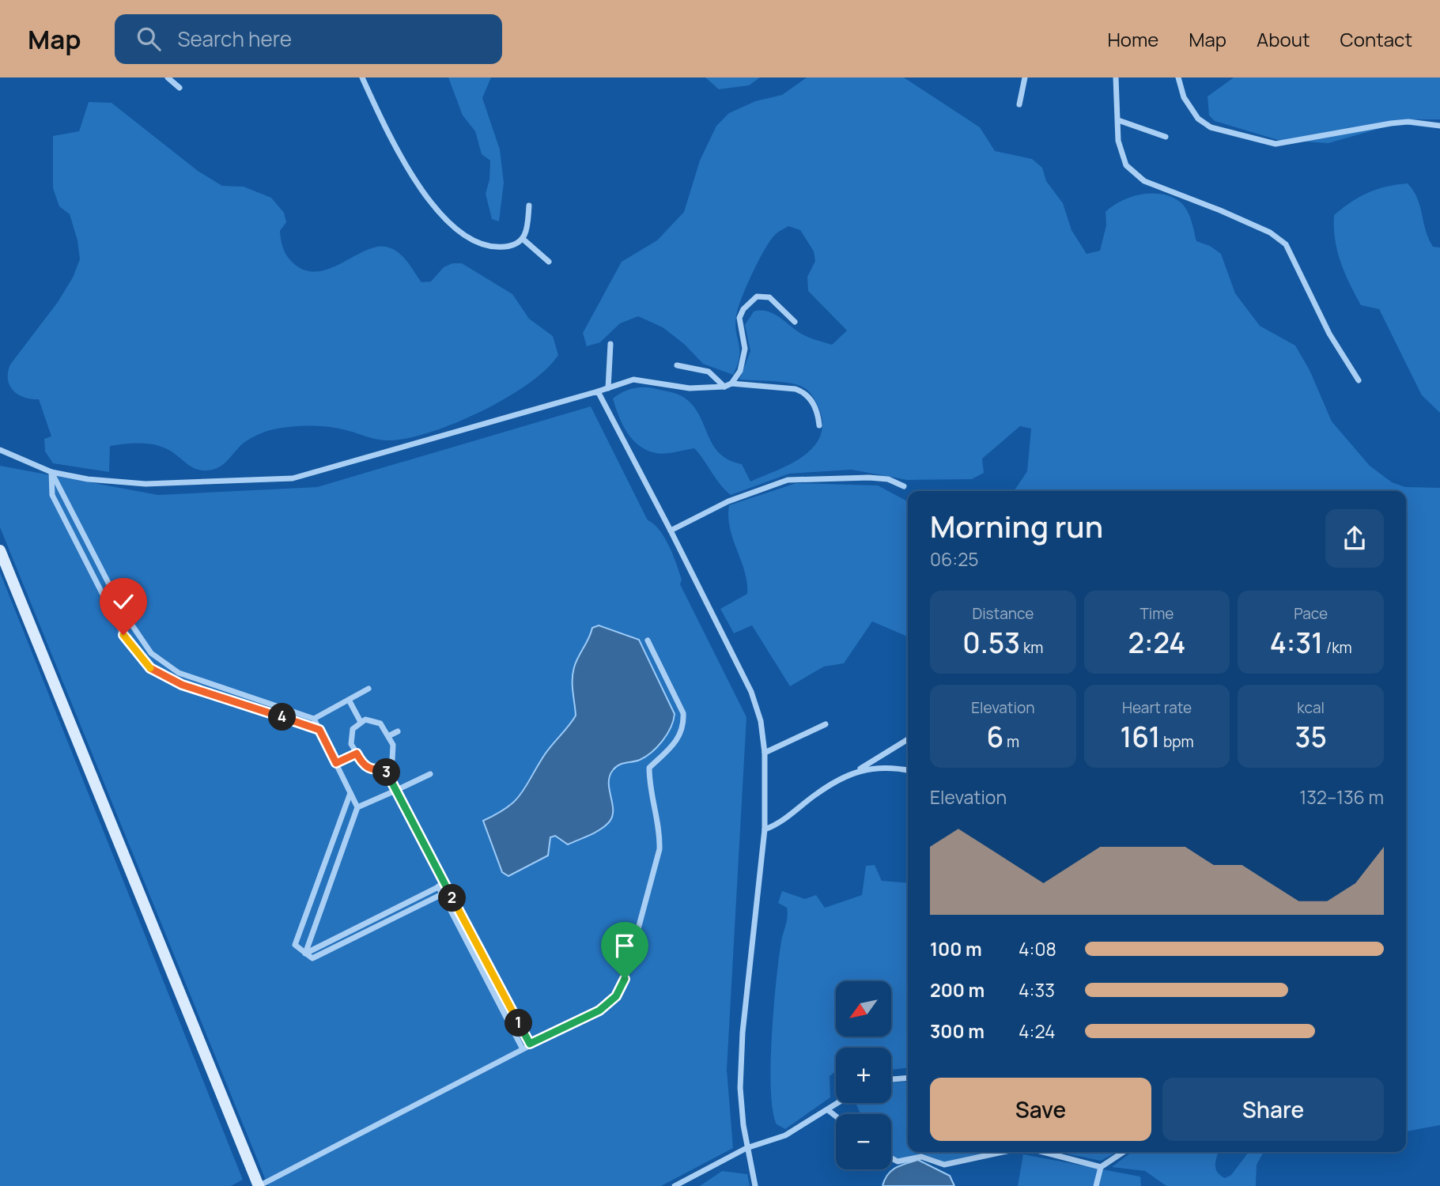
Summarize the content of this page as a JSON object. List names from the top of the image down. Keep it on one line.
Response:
{"north":"bottom left","page":{"header":"Map","search":"Search here","nav":["Home","Map","About","Contact"],"heading":["Morning run","06:25"],"stats":[["Distance","0.53 km"],["Time","2:24"],["Pace","4:31 /km"],["Elevation","6 m"],["Heart rate","161 bpm"],["kcal","35"]],"pins":["4","3","2","1"],"chart":["Elevation","132–136 m"],"list":[{"name":"100 m","note":"4:08"},{"name":"200 m","note":"4:33"},{"name":"300 m","note":"4:24"}],"map_buttons":["+","−"],"buttons":["Save","Share"]}}
